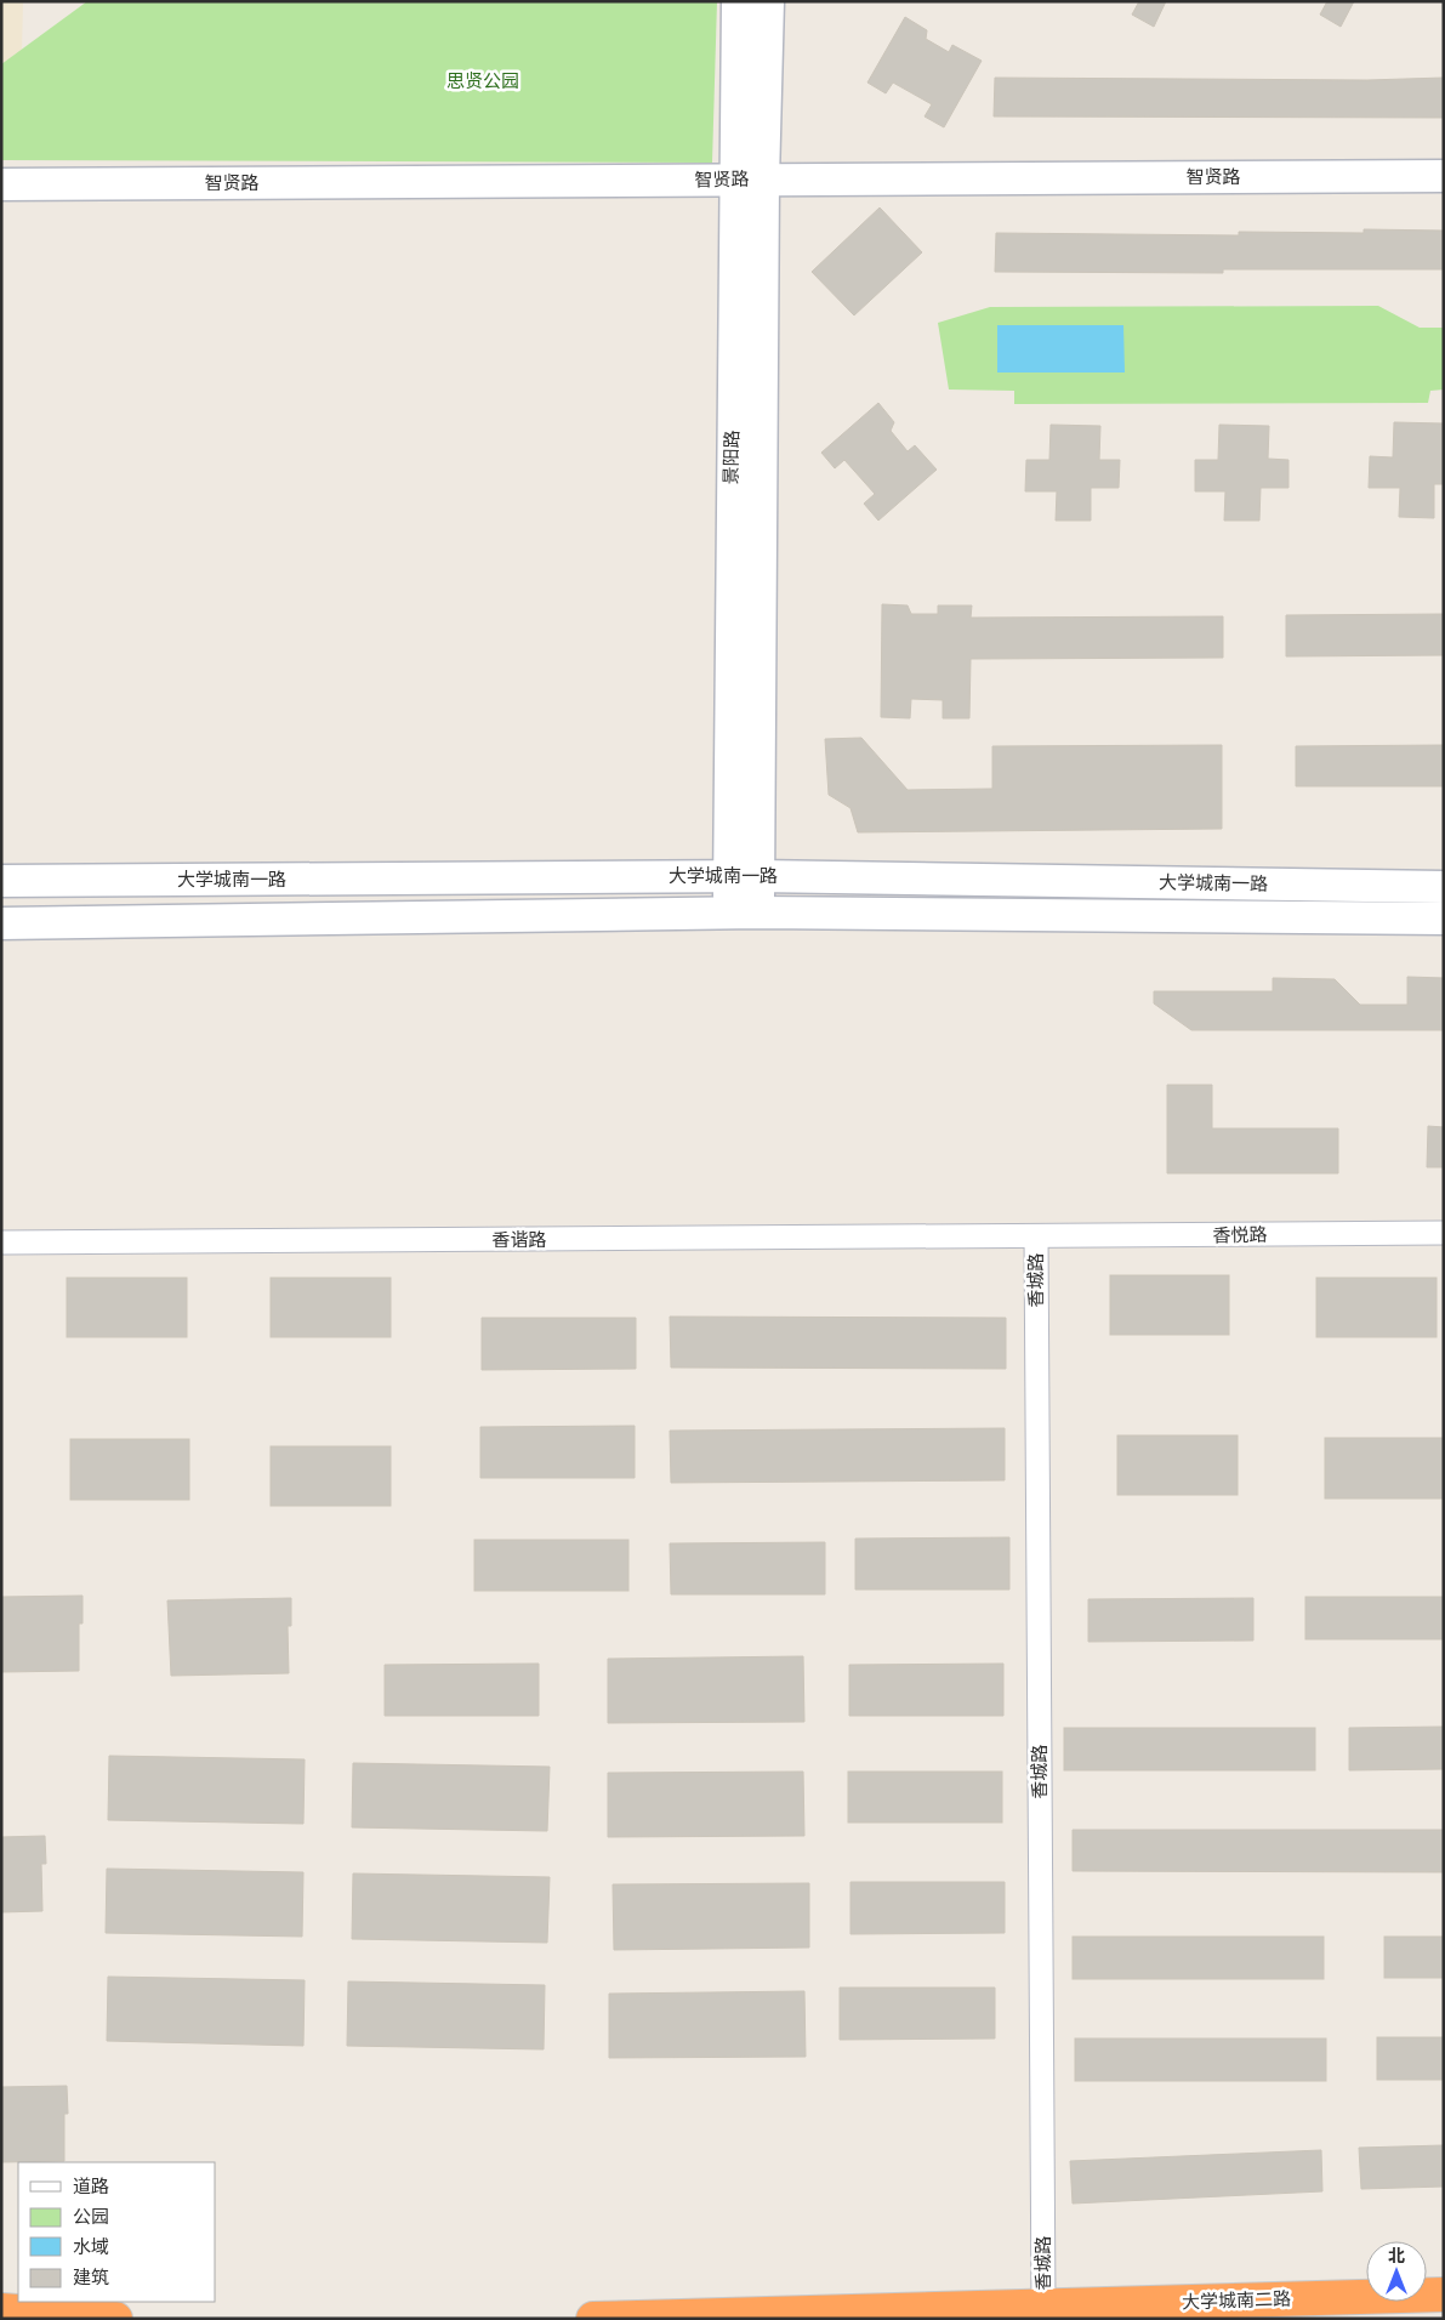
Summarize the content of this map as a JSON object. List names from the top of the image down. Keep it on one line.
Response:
{"streets":{"highway":["大学城南二路"],"main road":["智贤路","景阳路","大学城南一路"],"street":["香悦路","香谐路","香城路"]},"crossings":[["智贤路","景阳路"],["景阳路","大学城南一路"],["香悦路","香谐路"],["香悦路","香城路"],["香谐路","香城路"],["香城路","大学城南二路"]],"parks":["思贤公园"],"legend":["道路","公园","水域","建筑"],"north":"top"}
